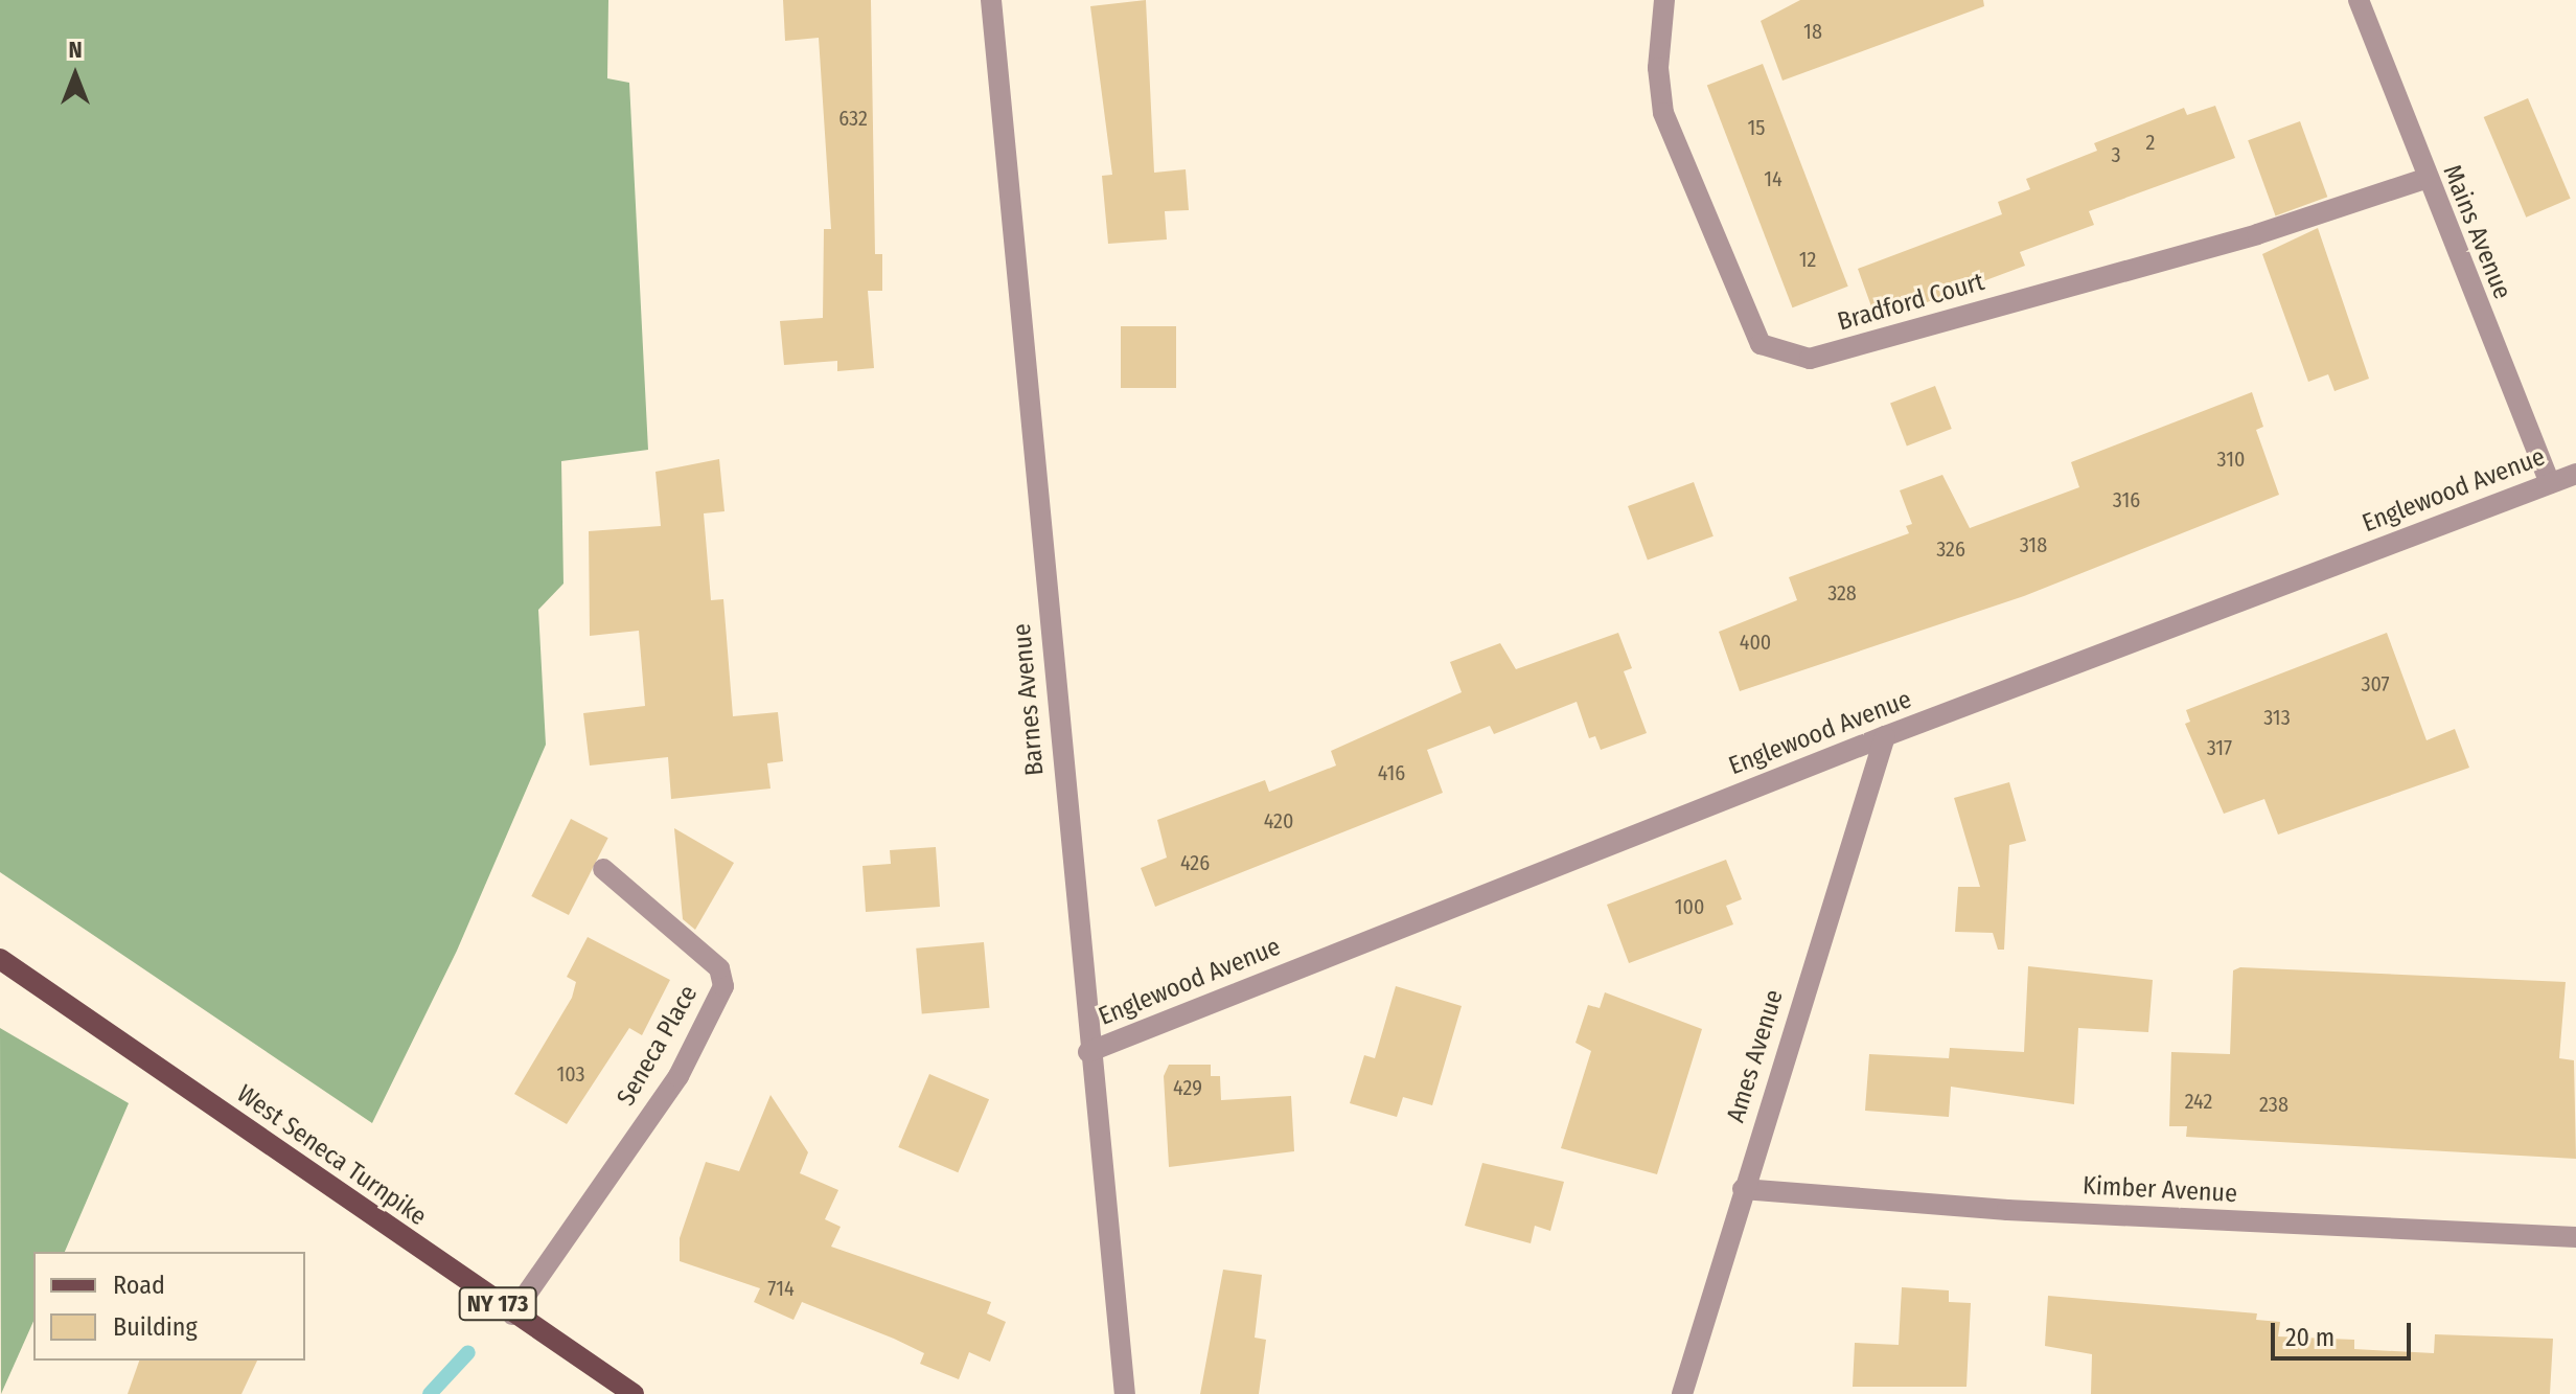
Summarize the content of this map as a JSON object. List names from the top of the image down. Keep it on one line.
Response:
{"streets":{"main road":["West Seneca Turnpike","NY 173"],"street":["Mains Avenue","Bradford Court","Englewood Avenue","Barnes Avenue","Seneca Place","Ames Avenue","Kimber Avenue"]},"crossings":[["Mains Avenue","Bradford Court"],["Mains Avenue","Englewood Avenue"],["Englewood Avenue","Barnes Avenue"],["Englewood Avenue","Ames Avenue"],["Seneca Place","West Seneca Turnpike"],["Ames Avenue","Kimber Avenue"]],"house_numbers":["18","632","15","2","3","14","12","310","316","318","326","328","400","307","313","317","416","420","426","100","103","429","242","238","714"],"legend":["Road","Building"],"scale_bar":"20 m","north":"top"}
